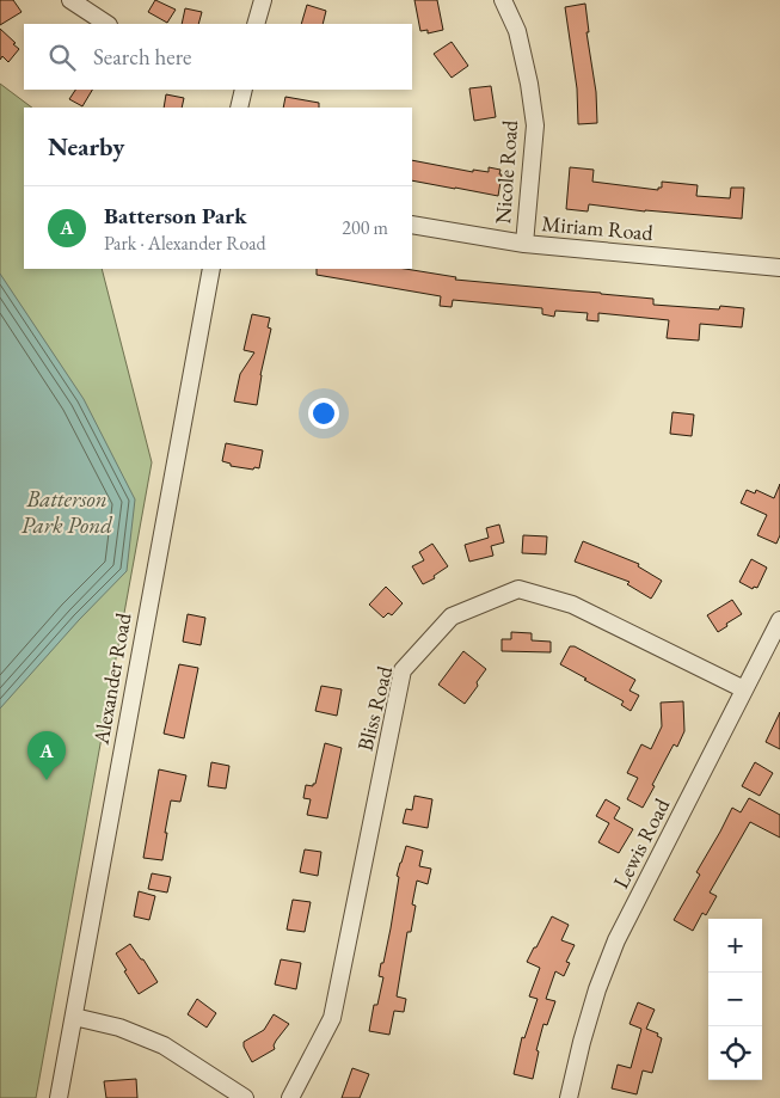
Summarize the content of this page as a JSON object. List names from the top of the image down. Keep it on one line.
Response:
{"streets":{"street":["Nicole Road","Miriam Road","Alexander Road","Bliss Road","Lewis Road"]},"crossings":[["Nicole Road","Miriam Road"],["Bliss Road","Lewis Road"]],"water":["Batterson Park Pond"],"page":{"search":"Search here","heading":"Nearby","list":[{"mark":"A","name":"Batterson Park","note":"Park · Alexander Road","value":"200 m"}],"pins":"A","map_buttons":["+","−"]}}
